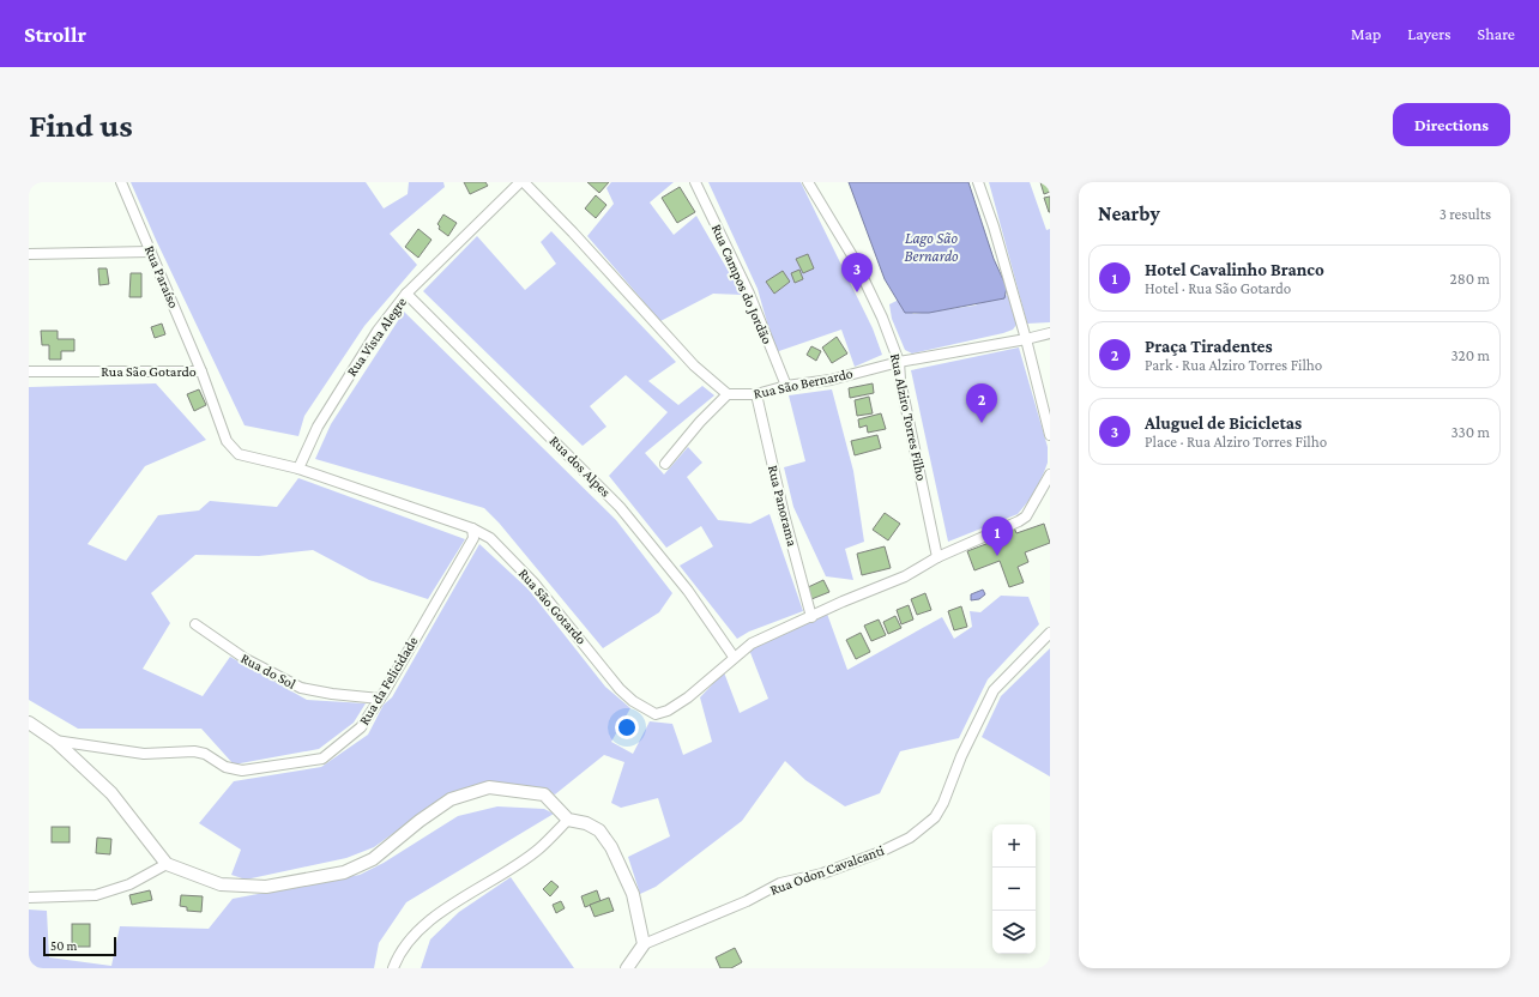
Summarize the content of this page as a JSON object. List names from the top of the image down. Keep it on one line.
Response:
{"streets":{"street":["Rua Paraíso","Rua Campos do Jordão","Rua Vista Alegre","Rua São Gotardo","Rua São Bernardo","Rua Alziro Torres Filho","Rua dos Alpes","Rua Panorama","Rua do Sol","Rua da Felicidade","Rua Odon Cavalcanti"]},"crossings":[["Rua Paraíso","Rua São Gotardo"],["Rua Campos do Jordão","Rua São Bernardo"],["Rua Vista Alegre","Rua São Gotardo"],["Rua Vista Alegre","Rua dos Alpes"],["Rua São Gotardo","Rua Alziro Torres Filho"],["Rua São Gotardo","Rua dos Alpes"],["Rua São Gotardo","Rua Panorama"],["Rua São Gotardo","Rua da Felicidade"],["Rua São Bernardo","Rua Alziro Torres Filho"],["Rua São Bernardo","Rua Panorama"],["Rua do Sol","Rua da Felicidade"]],"water":["Lago São Bernardo"],"scale_bar":"50 m","page":{"header":"Strollr","nav":["Map","Layers","Share"],"buttons":"Directions","title":"Find us","heading":["Nearby","3 results"],"list":[{"mark":"1","name":"Hotel Cavalinho Branco","note":"Hotel · Rua São Gotardo","value":"280 m"},{"mark":"2","name":"Praça Tiradentes","note":"Park · Rua Alziro Torres Filho","value":"320 m"},{"mark":"3","name":"Aluguel de Bicicletas","note":"Place · Rua Alziro Torres Filho","value":"330 m"}],"pins":["3","2","1"],"map_buttons":["+","−"],"scale":"50 m"}}
